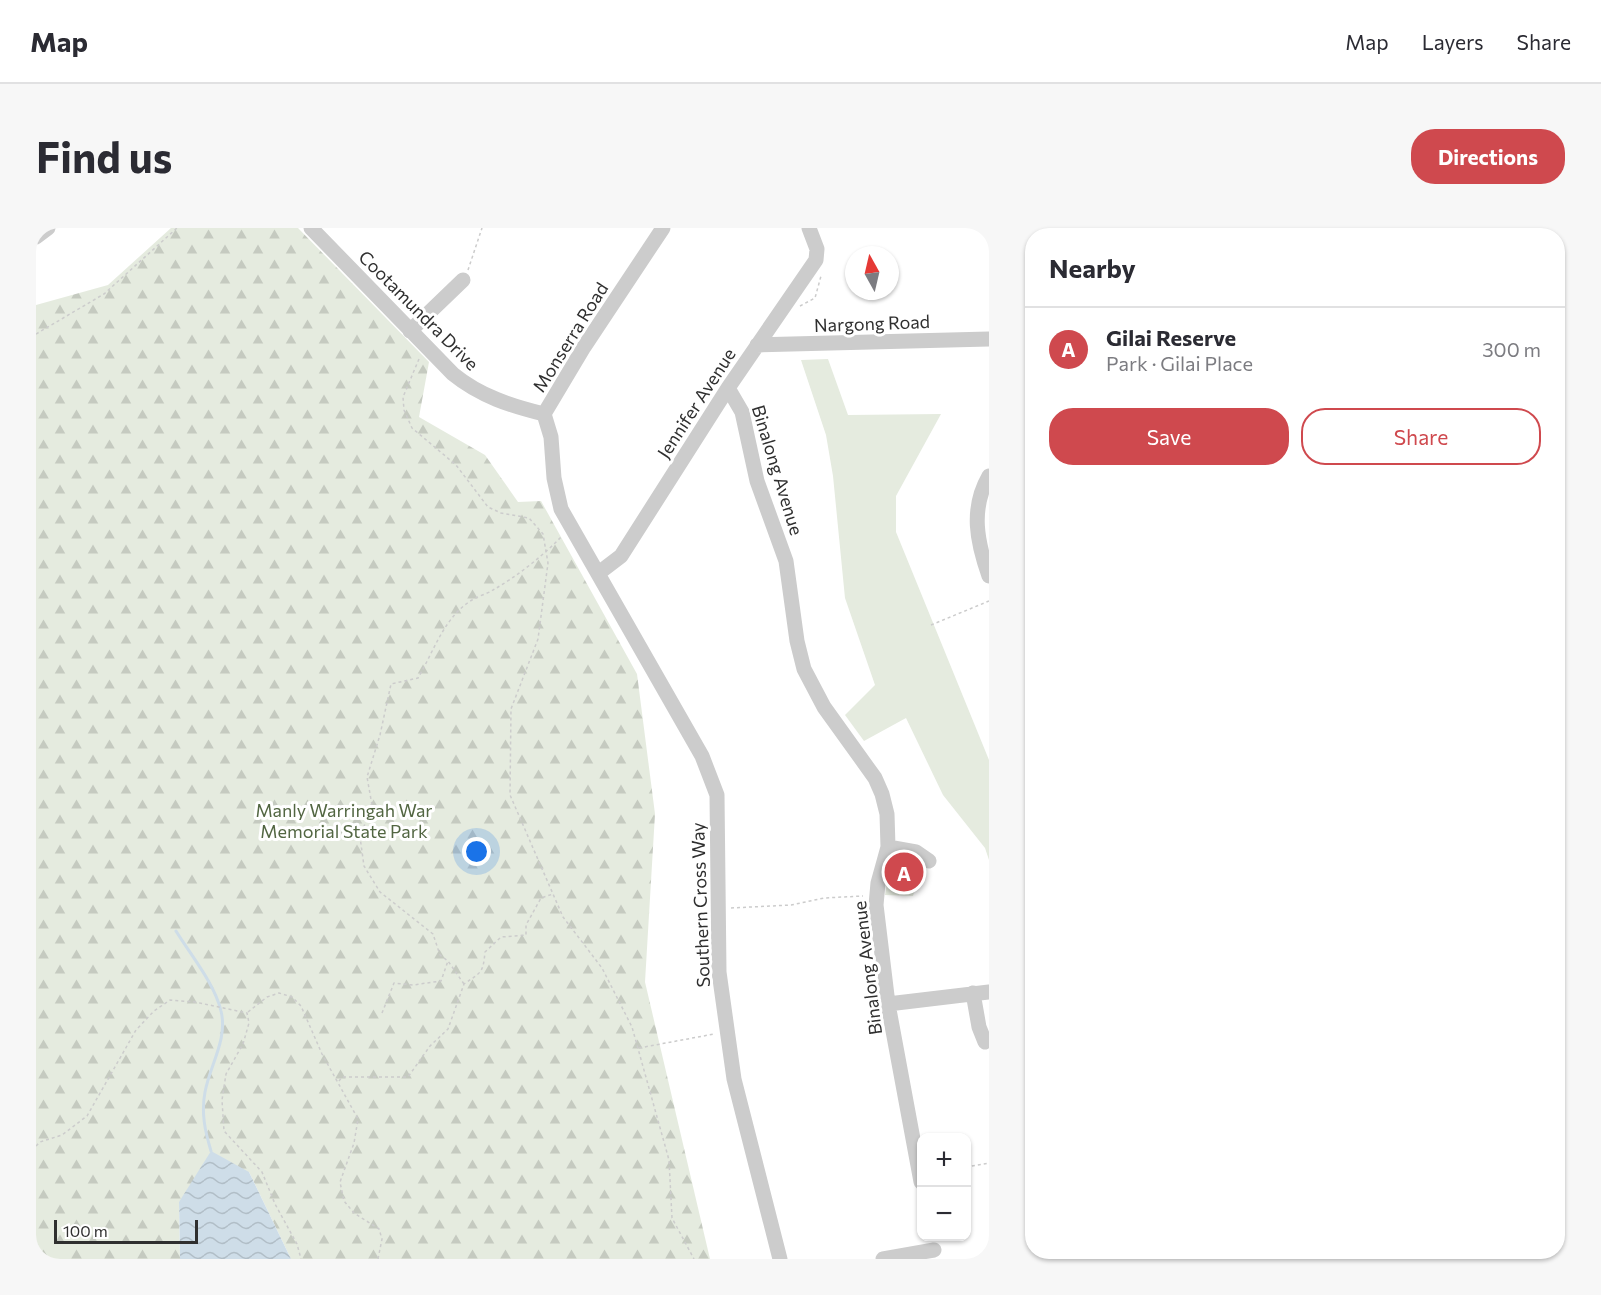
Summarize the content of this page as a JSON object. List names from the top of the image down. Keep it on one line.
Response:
{"streets":{"street":["Cootamundra Drive","Nargong Road","Monserra Road","Jennifer Avenue","Binalong Avenue","Southern Cross Way"]},"crossings":[["Cootamundra Drive","Monserra Road"],["Nargong Road","Jennifer Avenue"],["Monserra Road","Jennifer Avenue"],["Monserra Road","Southern Cross Way"],["Jennifer Avenue","Binalong Avenue"],["Jennifer Avenue","Southern Cross Way"]],"parks":["Manly Warringah War Memorial State Park"],"scale_bar":"100 m","north":"top","page":{"header":"Map","nav":["Map","Layers","Share"],"buttons":["Directions",["Save","Share"]],"title":"Find us","heading":"Nearby","list":[{"mark":"A","name":"Gilai Reserve","note":"Park · Gilai Place","value":"300 m"}],"pins":"A","map_buttons":["+","−"],"scale":"100 m"}}
